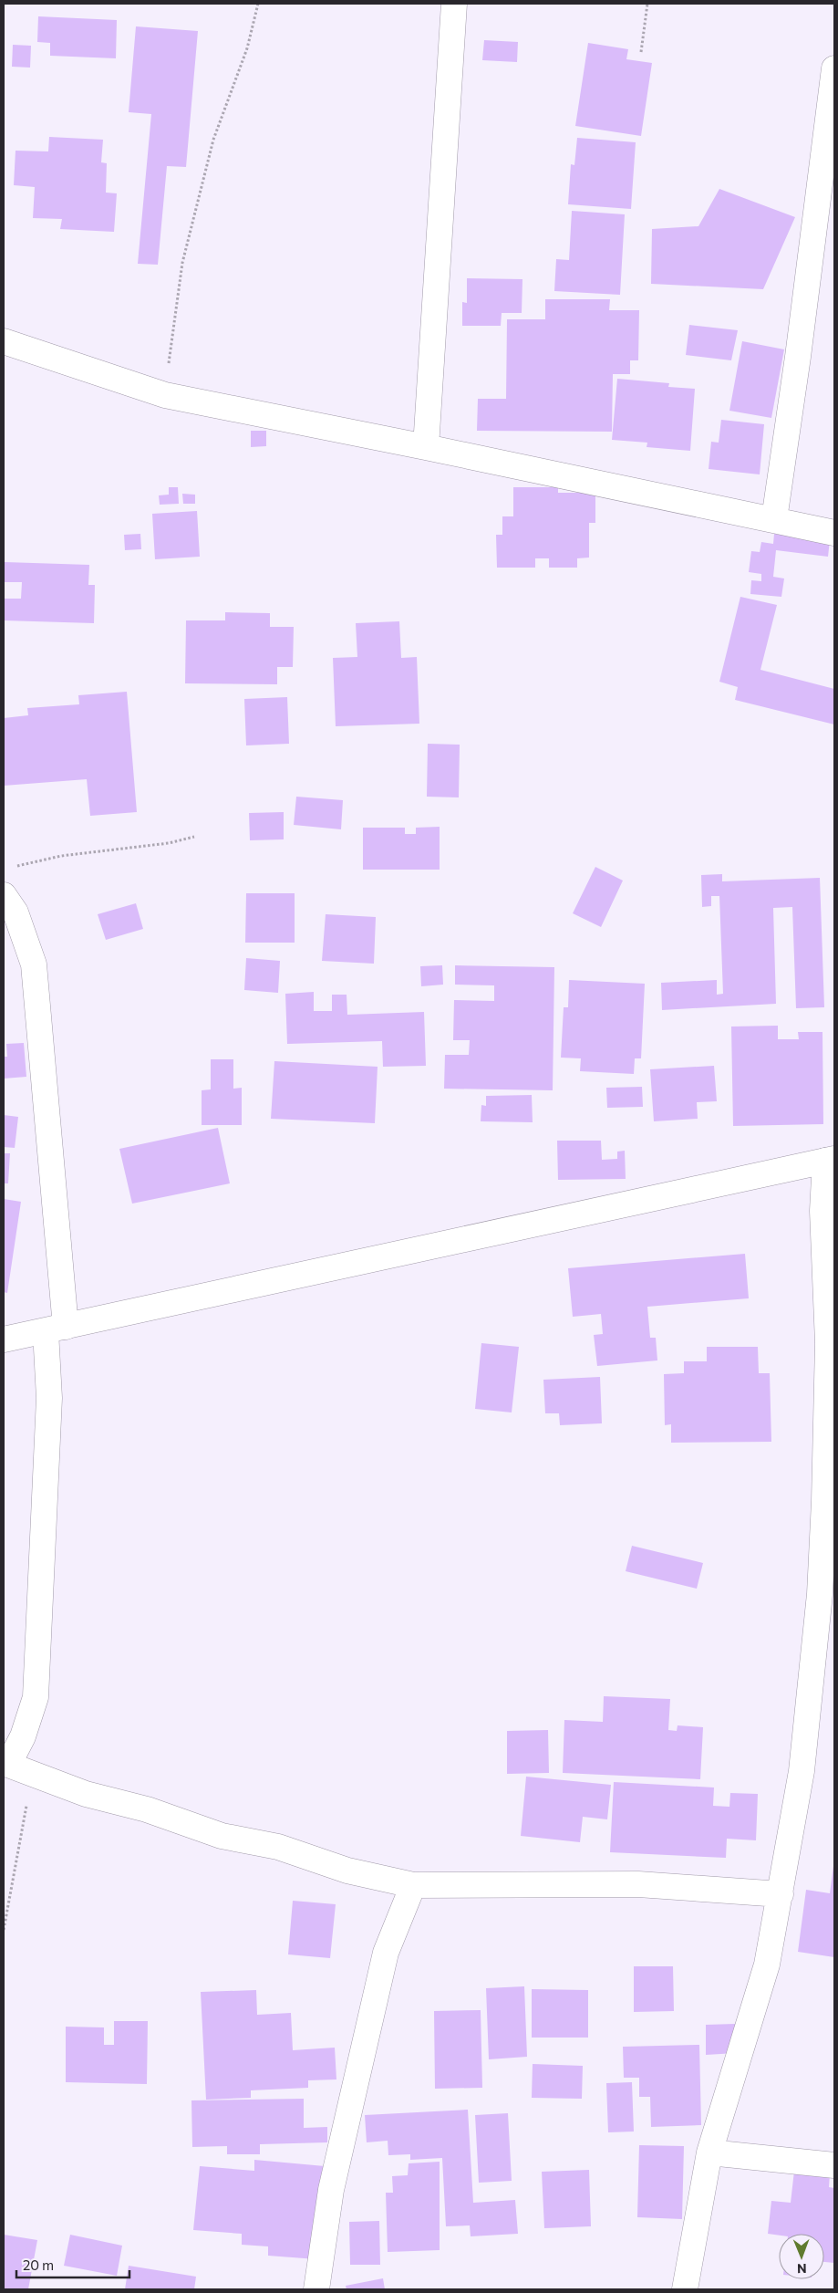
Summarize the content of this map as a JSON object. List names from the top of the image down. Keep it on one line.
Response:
{"scale_bar":"20 m","north":"bottom"}
